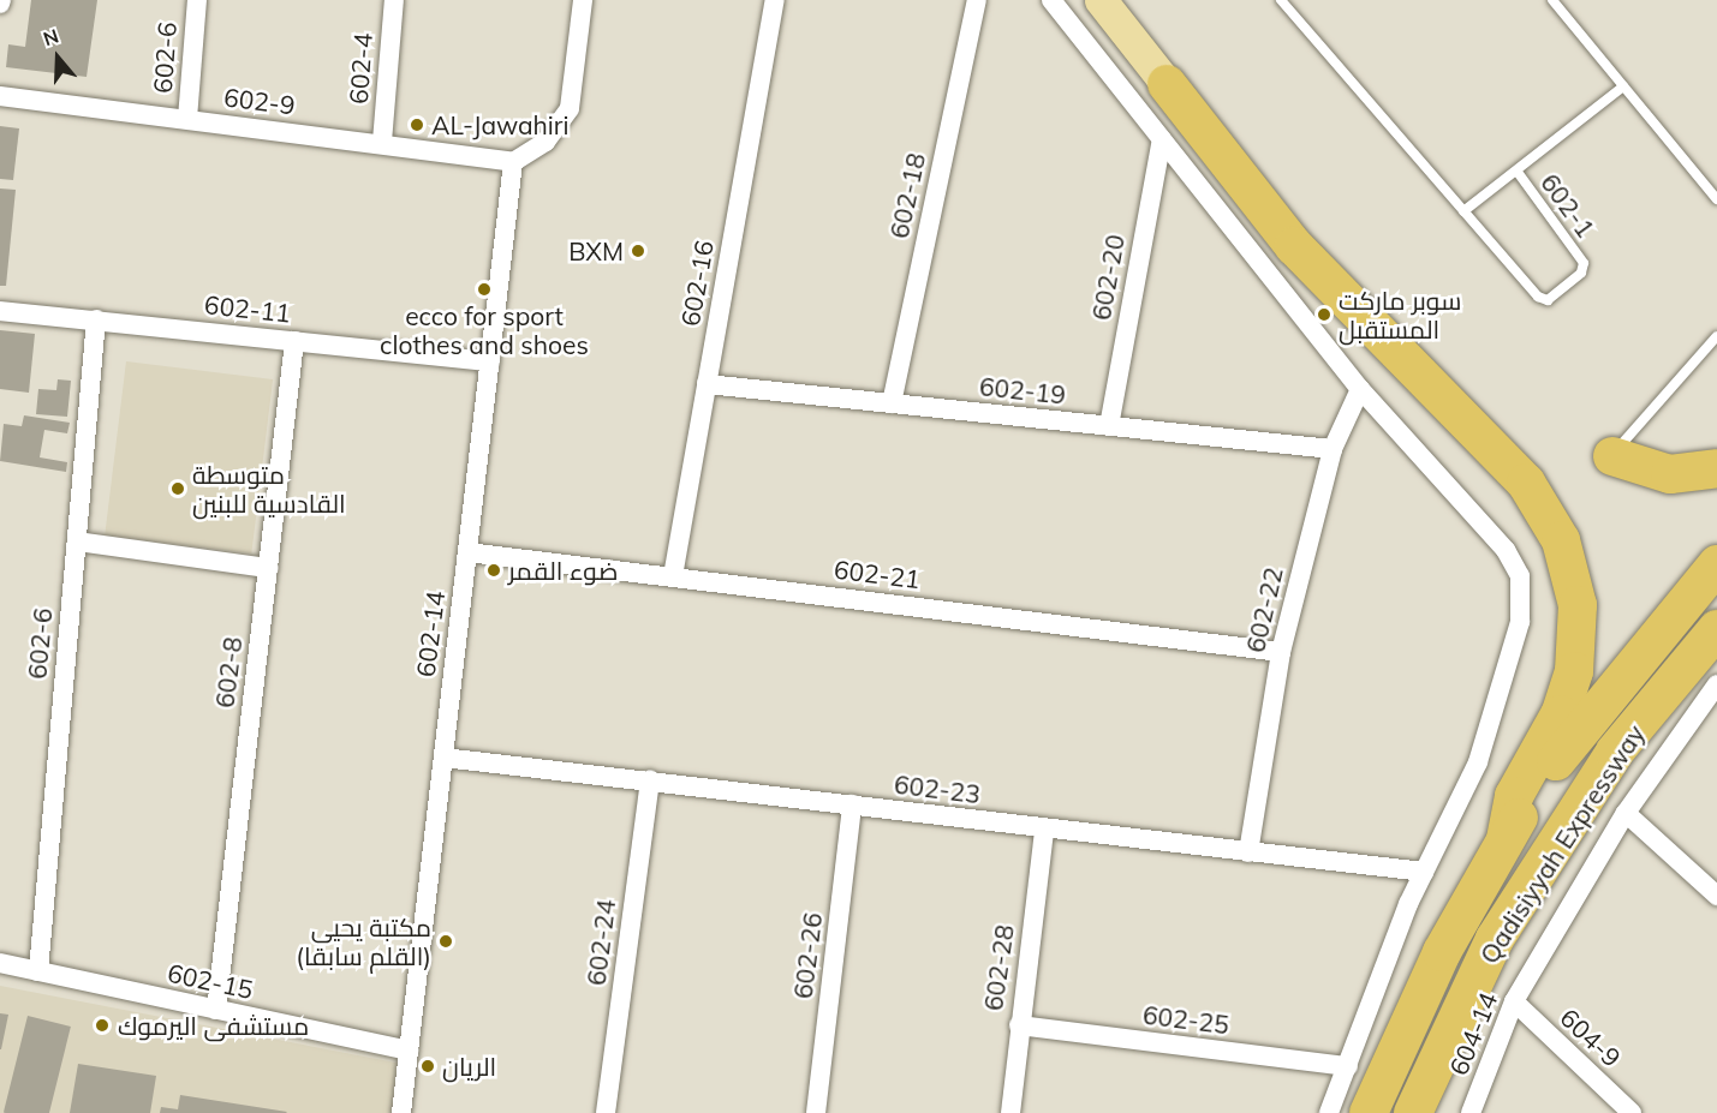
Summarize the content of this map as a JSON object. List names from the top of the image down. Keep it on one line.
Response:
{"streets":{"highway":["Qadisiyyah Expressway"],"street":["602-6","602-4","602-9","602-18","602-20","602-16","602-11","602-19","602-21","602-22","602-14","602-8","602-23","602-24","602-26","602-28","602-15","602-25","604-14","604-9"],"lane":["602-1"]},"crossings":[["602-6","602-9"],["602-6","602-11"],["602-6","602-15"],["602-4","602-9"],["602-9","602-14"],["602-18","602-19"],["602-20","602-19"],["602-16","602-19"],["602-16","602-21"],["602-11","602-14"],["602-11","602-8"],["602-19","602-22"],["602-21","602-22"],["602-21","602-14"],["602-22","602-23"],["602-14","602-23"],["602-14","602-15"],["602-8","602-15"],["602-23","602-24"],["602-23","602-26"],["602-23","602-28"],["602-28","602-25"],["604-14","604-9"]],"places":["AL-Jawahiri","BXM","ecco for sport clothes and shoes","سوبر ماركت المستقبل","متوسطة القادسية للبنين","ضوء القمر","مكتبة يحيى (القلم سابقا)","مستشفى اليرموك","الريان"],"north":"top"}
